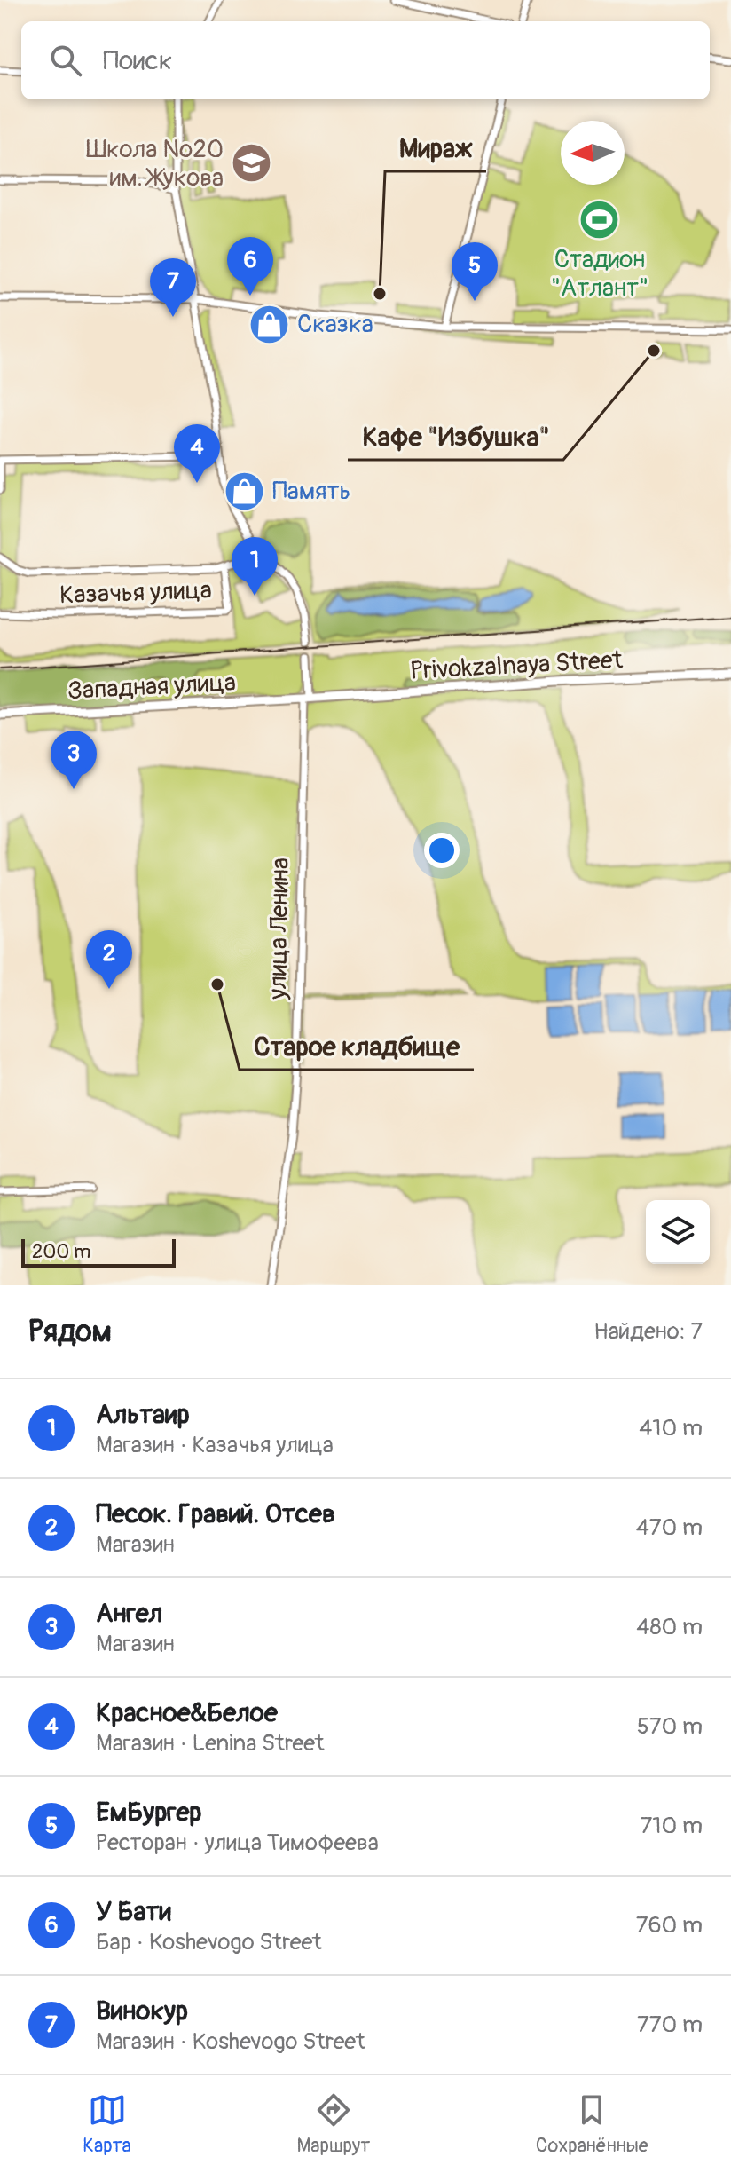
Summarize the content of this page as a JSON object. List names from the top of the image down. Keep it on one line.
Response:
{"streets":{"main road":["Privokzalnaya Street","Западная улица"],"street":["Казачья улица","улица Ленина"]},"crossings":[["Privokzalnaya Street","Западная улица"],["Privokzalnaya Street","улица Ленина"],["Западная улица","улица Ленина"]],"places":{"school or university":["Школа №20 им. Жукова"],"sports":["Стадион \"Атлант\""],"other":["Мираж","Кафе \"Избушка\"","Старое кладбище"],"shop":["Сказка","Память"]},"scale_bar":"200 m","north":"left","page":{"search":"Поиск","pins":["6","5","7","4","1","3","2"],"scale":"200 m","heading":["Рядом","Найдено: 7"],"list":[{"mark":"1","name":"Альтаир","note":"Магазин · Казачья улица","value":"410 m"},{"mark":"2","name":"Песок. Гравий. Отсев","note":"Магазин","value":"470 m"},{"mark":"3","name":"Ангел","note":"Магазин","value":"480 m"},{"mark":"4","name":"Красное&Белое","note":"Магазин · Lenina Street","value":"570 m"},{"mark":"5","name":"ЕмБургер","note":"Ресторан · улица Тимофеева","value":"710 m"},{"mark":"6","name":"У Бати","note":"Бар · Koshevogo Street","value":"760 m"},{"mark":"7","name":"Винокур","note":"Магазин · Koshevogo Street","value":"770 m"}],"nav":["Карта","Маршрут","Сохранённые"]}}
